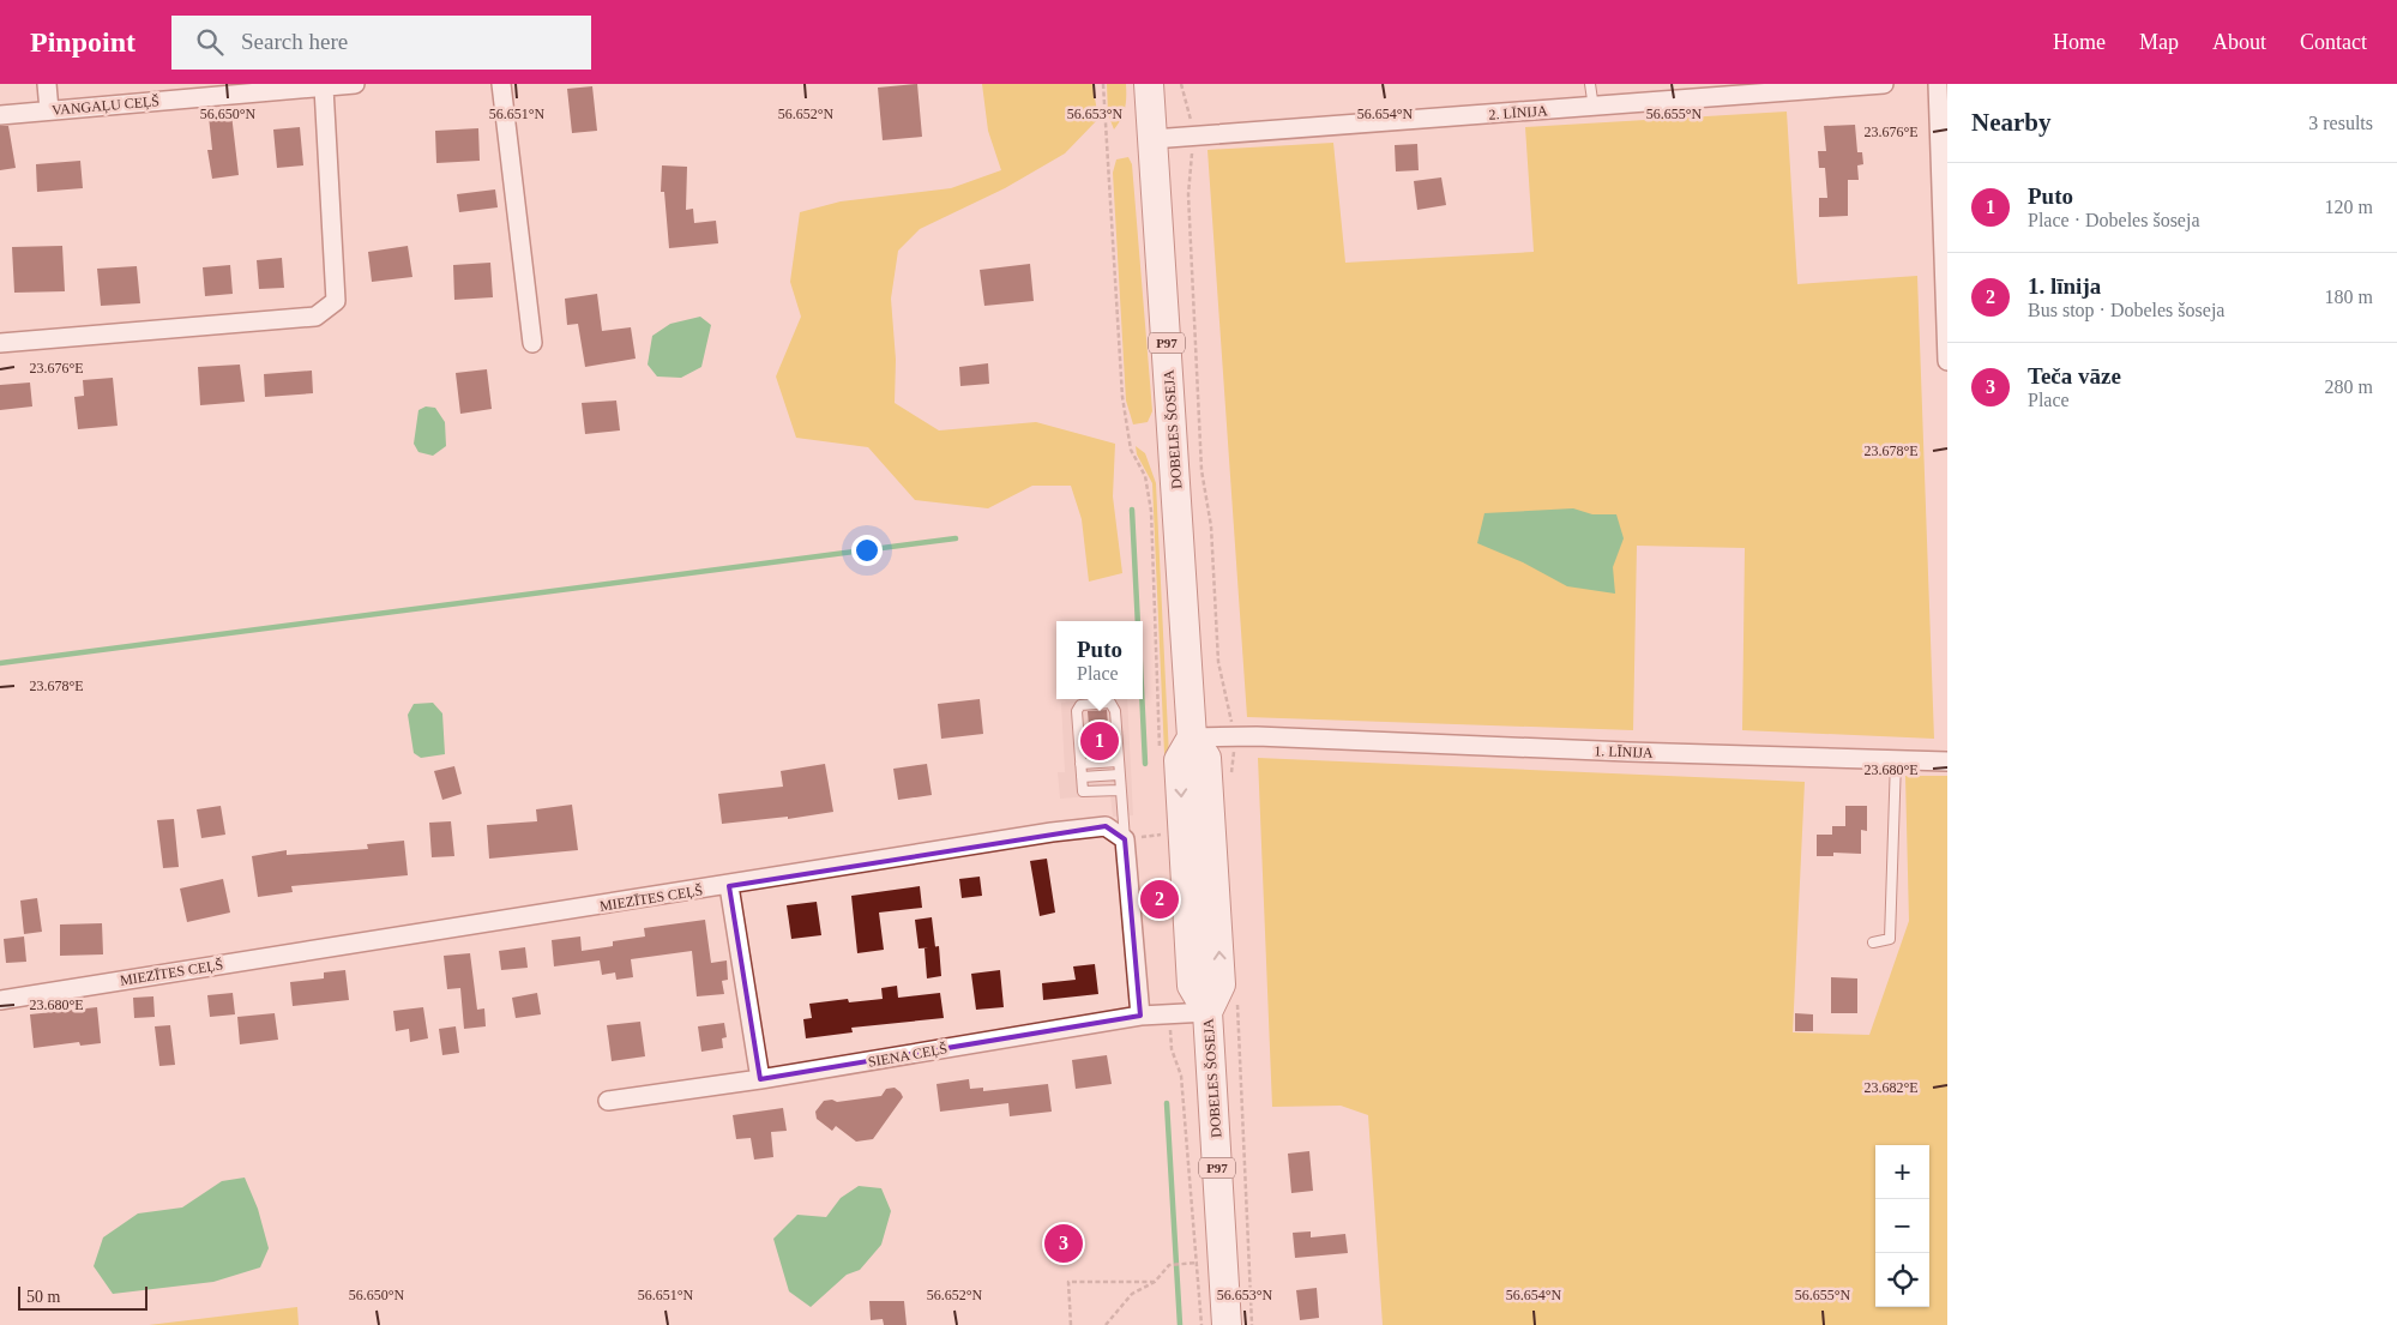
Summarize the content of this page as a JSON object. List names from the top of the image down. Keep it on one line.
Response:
{"streets":{"main road":["P97","DOBELES ŠOSEJA"],"street":["VANGAĻU CEĻŠ","2. LĪNIJA","1. LĪNIJA","MIEZĪTES CEĻŠ","SIENA CEĻŠ"]},"crossings":[["2. LĪNIJA","DOBELES ŠOSEJA"],["DOBELES ŠOSEJA","1. LĪNIJA"],["DOBELES ŠOSEJA","SIENA CEĻŠ"]],"scale_bar":"50 m","page":{"header":"Pinpoint","search":"Search here","nav":["Home","Map","About","Contact"],"heading":["Nearby","3 results"],"list":[{"mark":"1","name":"Puto","note":"Place · Dobeles šoseja","value":"120 m"},{"mark":"2","name":"1. līnija","note":"Bus stop · Dobeles šoseja","value":"180 m"},{"mark":"3","name":"Teča vāze","note":"Place","value":"280 m"}],"popup":["Puto","Place"],"pins":["1","2","3"],"map_buttons":["+","−"],"scale":"50 m"},"coordinates":["56.650°N","56.651°N","56.652°N","56.653°N","56.654°N","56.655°N","23.676°E","23.678°E","23.680°E","23.682°E"]}
